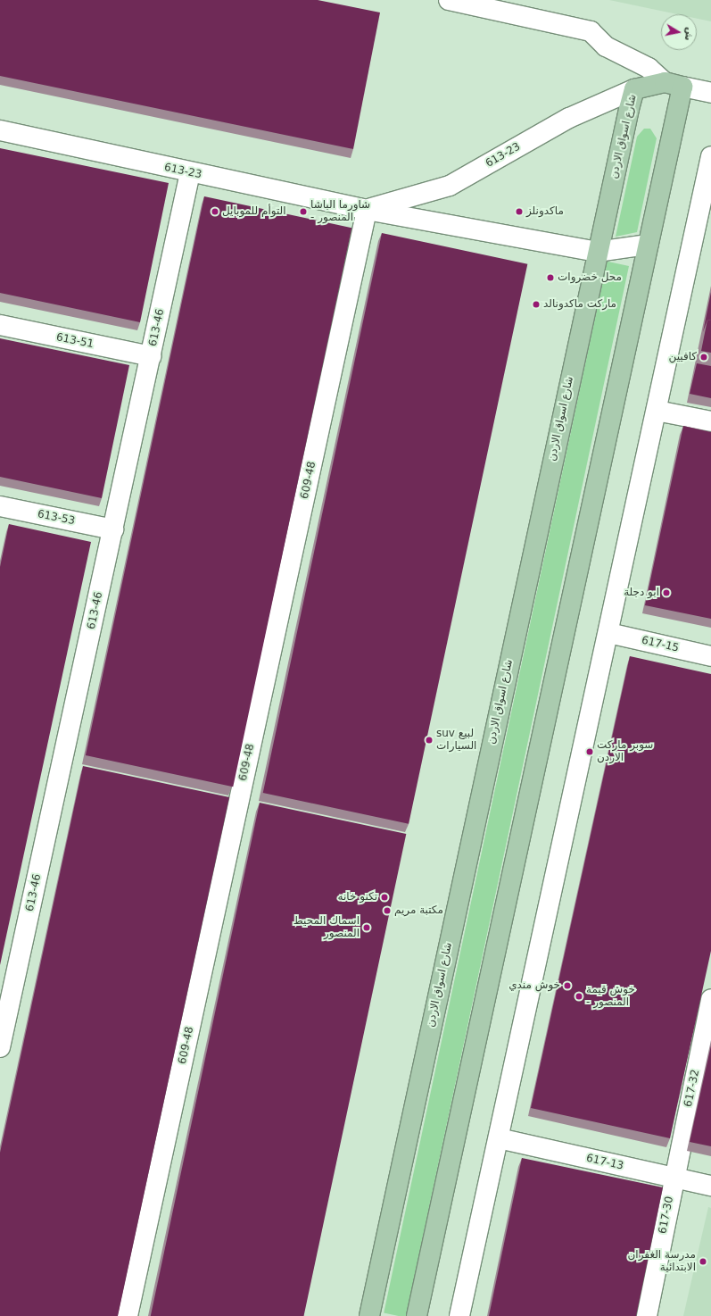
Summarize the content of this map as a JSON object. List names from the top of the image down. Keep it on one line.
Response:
{"streets":{"main road":["شارع اسواق الاردن"],"street":["613-23","613-46","613-51","609-48","613-53","617-15","617-32","617-13","617-30"]},"crossings":[["شارع اسواق الاردن","613-23"],["613-23","613-46"],["613-23","609-48"],["613-46","613-51"],["613-46","613-53"],["617-32","617-13"],["617-32","617-30"],["617-13","617-30"]],"places":["التوأم للموبايل","شاورما الباشا - المنصور","ماكدونلز","محل خضروات","ماركت ماكدونالد","كافيين","ابو دجلة","suv لبيع السيارات","سوبر ماركت الاردن","تكنو خانه","مكتبة مريم","اسماك المحيط المنصور","خوش مندي","خوش قيمة - المنصور","مدرسة الغفران الابتدائية"],"north":"right"}
